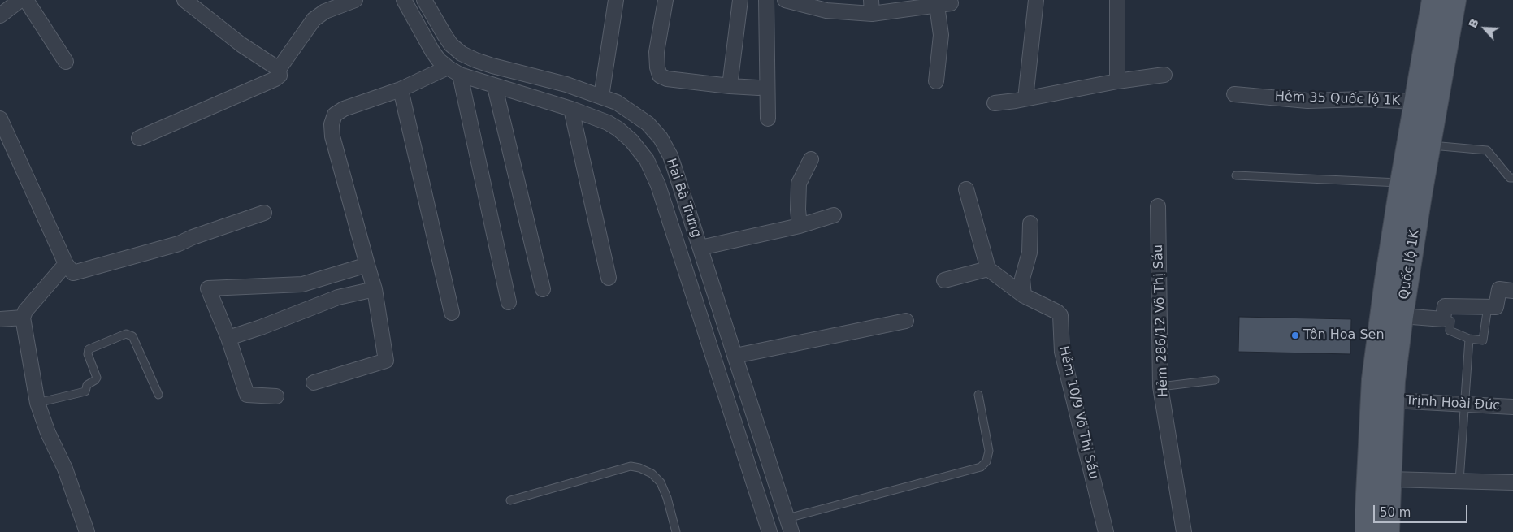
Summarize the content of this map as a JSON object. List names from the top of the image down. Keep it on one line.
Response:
{"streets":{"main road":["Quốc lộ 1K"],"street":["Hẻm 35 Quốc lộ 1K","Hai Bà Trưng","Hẻm 286/12 Võ Thị Sáu","Trịnh Hoài Đức","Hẻm 10/9 Võ Thị Sáu"]},"crossings":[["Hẻm 35 Quốc lộ 1K","Quốc lộ 1K"],["Quốc lộ 1K","Trịnh Hoài Đức"]],"places":["Tôn Hoa Sen"],"scale_bar":"50 m","north":"top left"}
